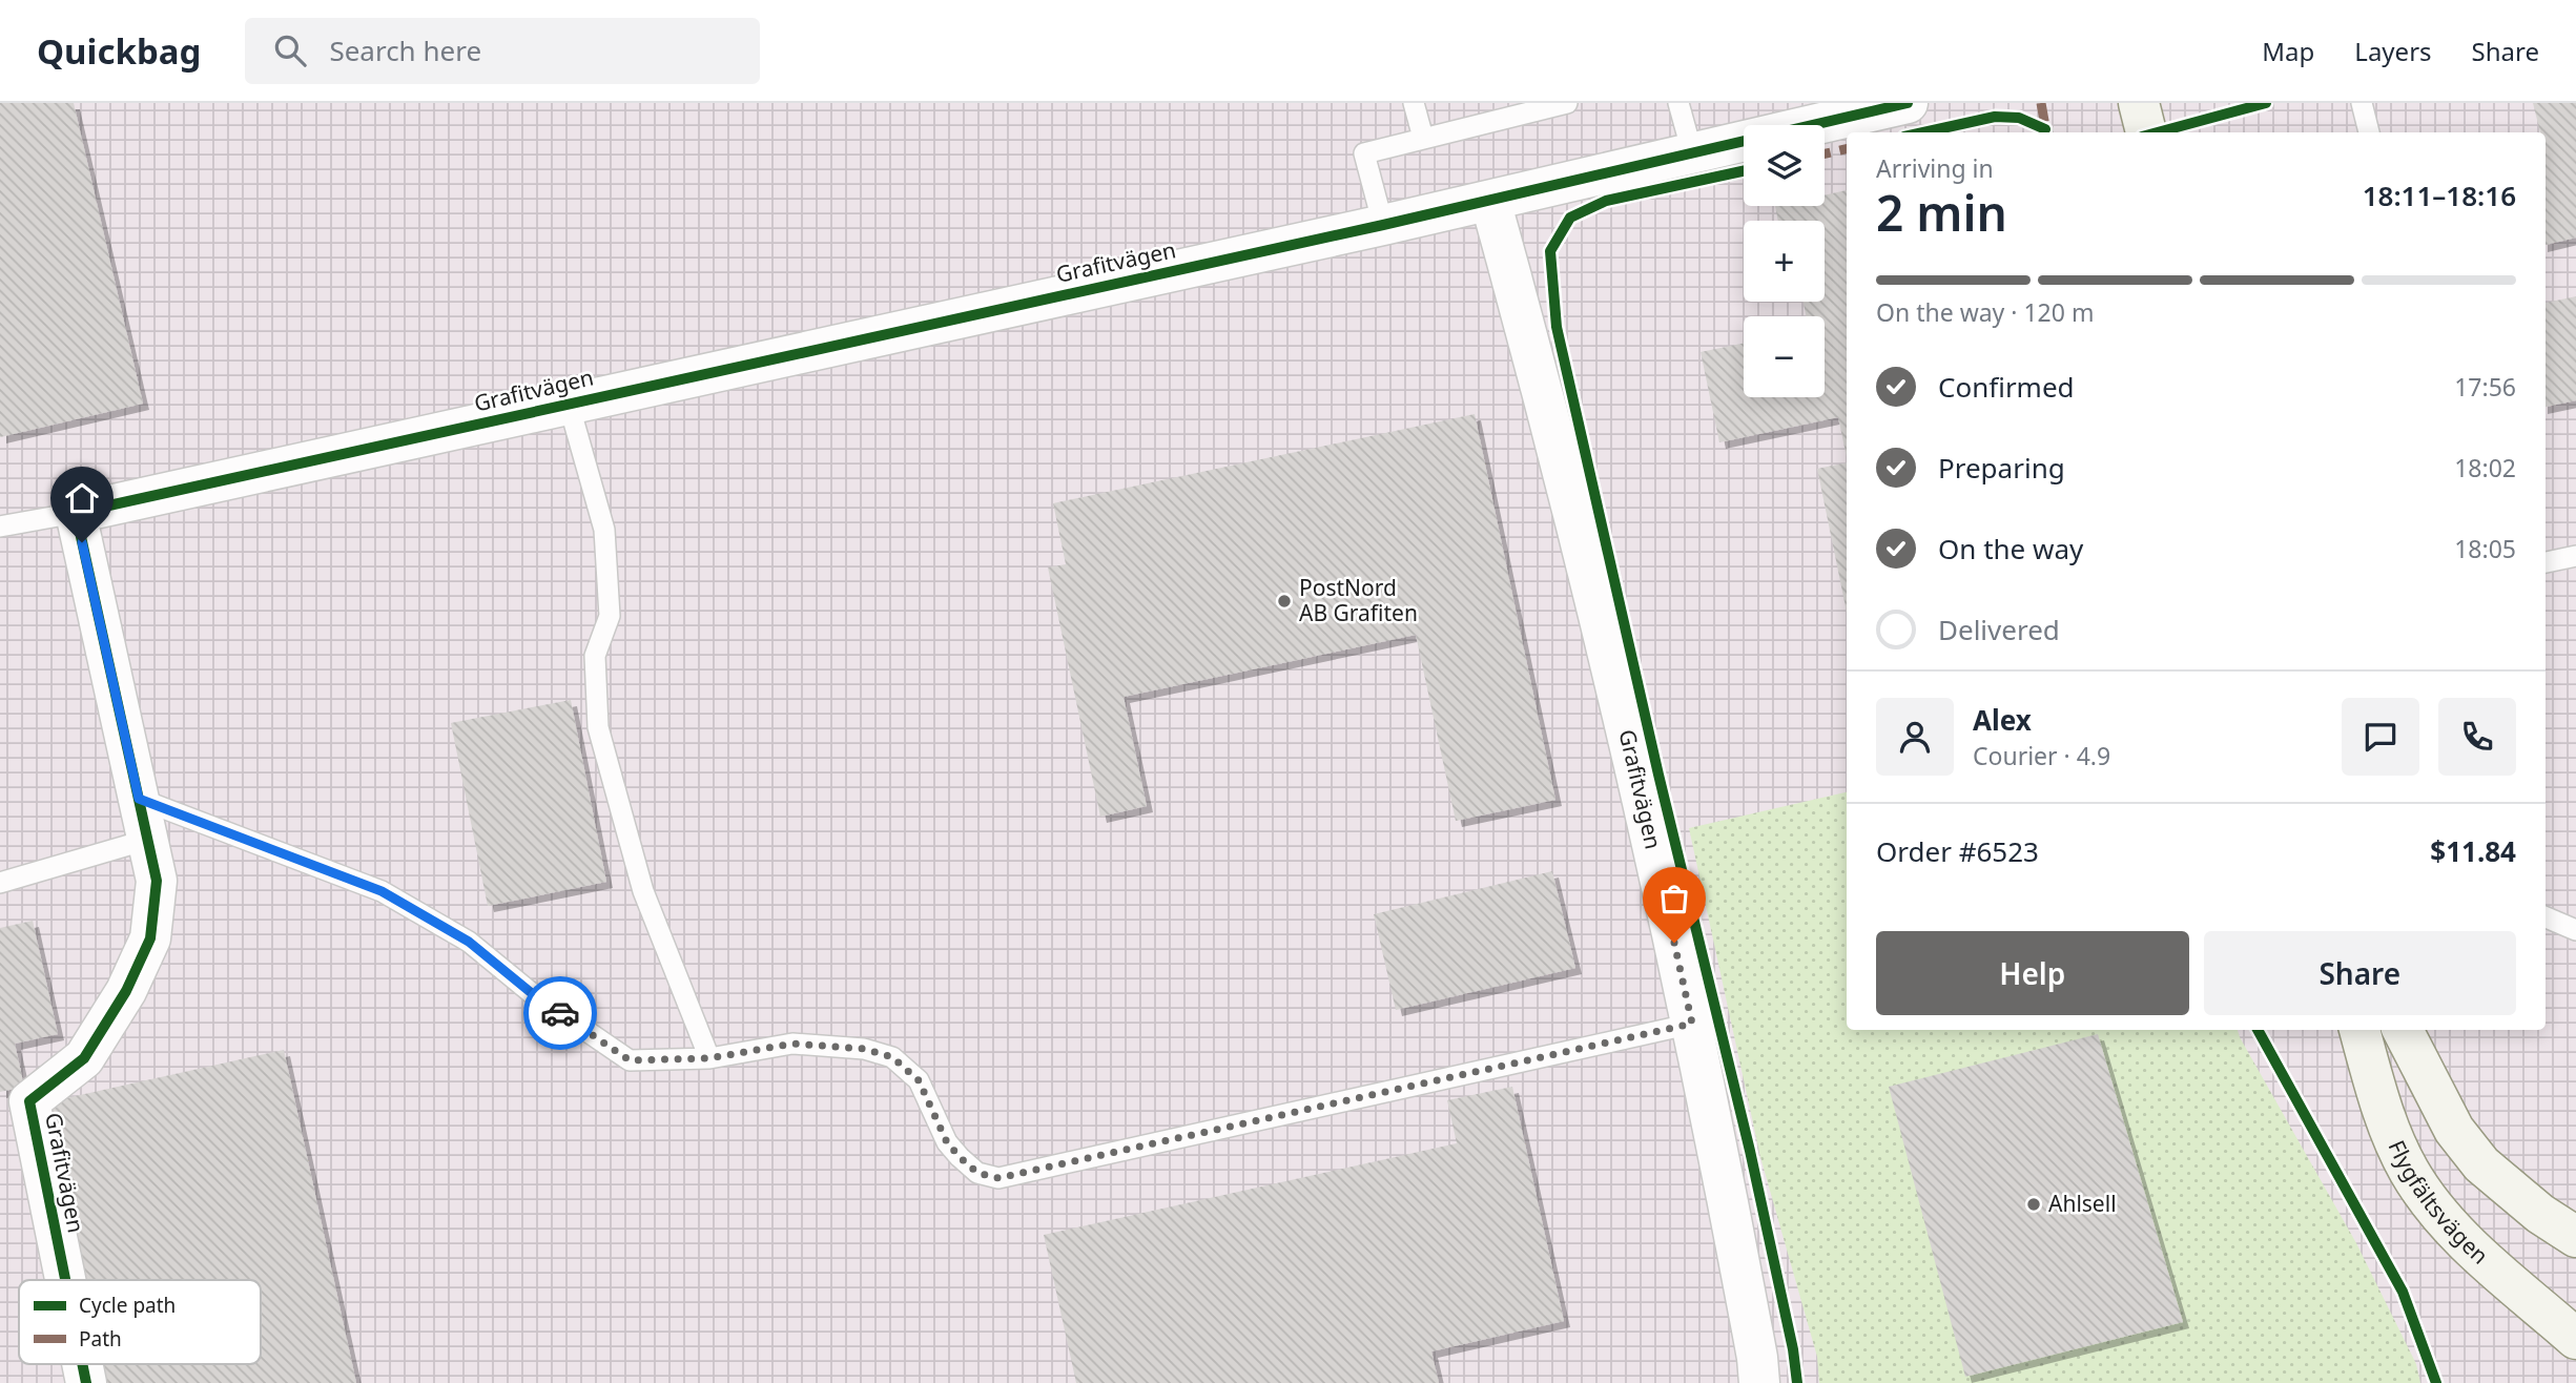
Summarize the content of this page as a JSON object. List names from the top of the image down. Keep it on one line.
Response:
{"streets":{"street":["Grafitvägen","Flygfältsvägen"]},"places":["PostNord AB Grafiten","Ahlsell"],"legend":["Cycle path","Path"],"page":{"header":"Quickbag","search":"Search here","nav":["Map","Layers","Share"],"map_buttons":["+","−"],"heading":["2 min","Arriving in","18:11–18:16"],"panel":["Alex","Courier · 4.9","Order #6523","$11.84"],"bar":"On the way · 120 m","list":[["Confirmed","17:56"],["Preparing","18:02"],["On the way","18:05"],"Delivered"],"buttons":["Help","Share"]}}
